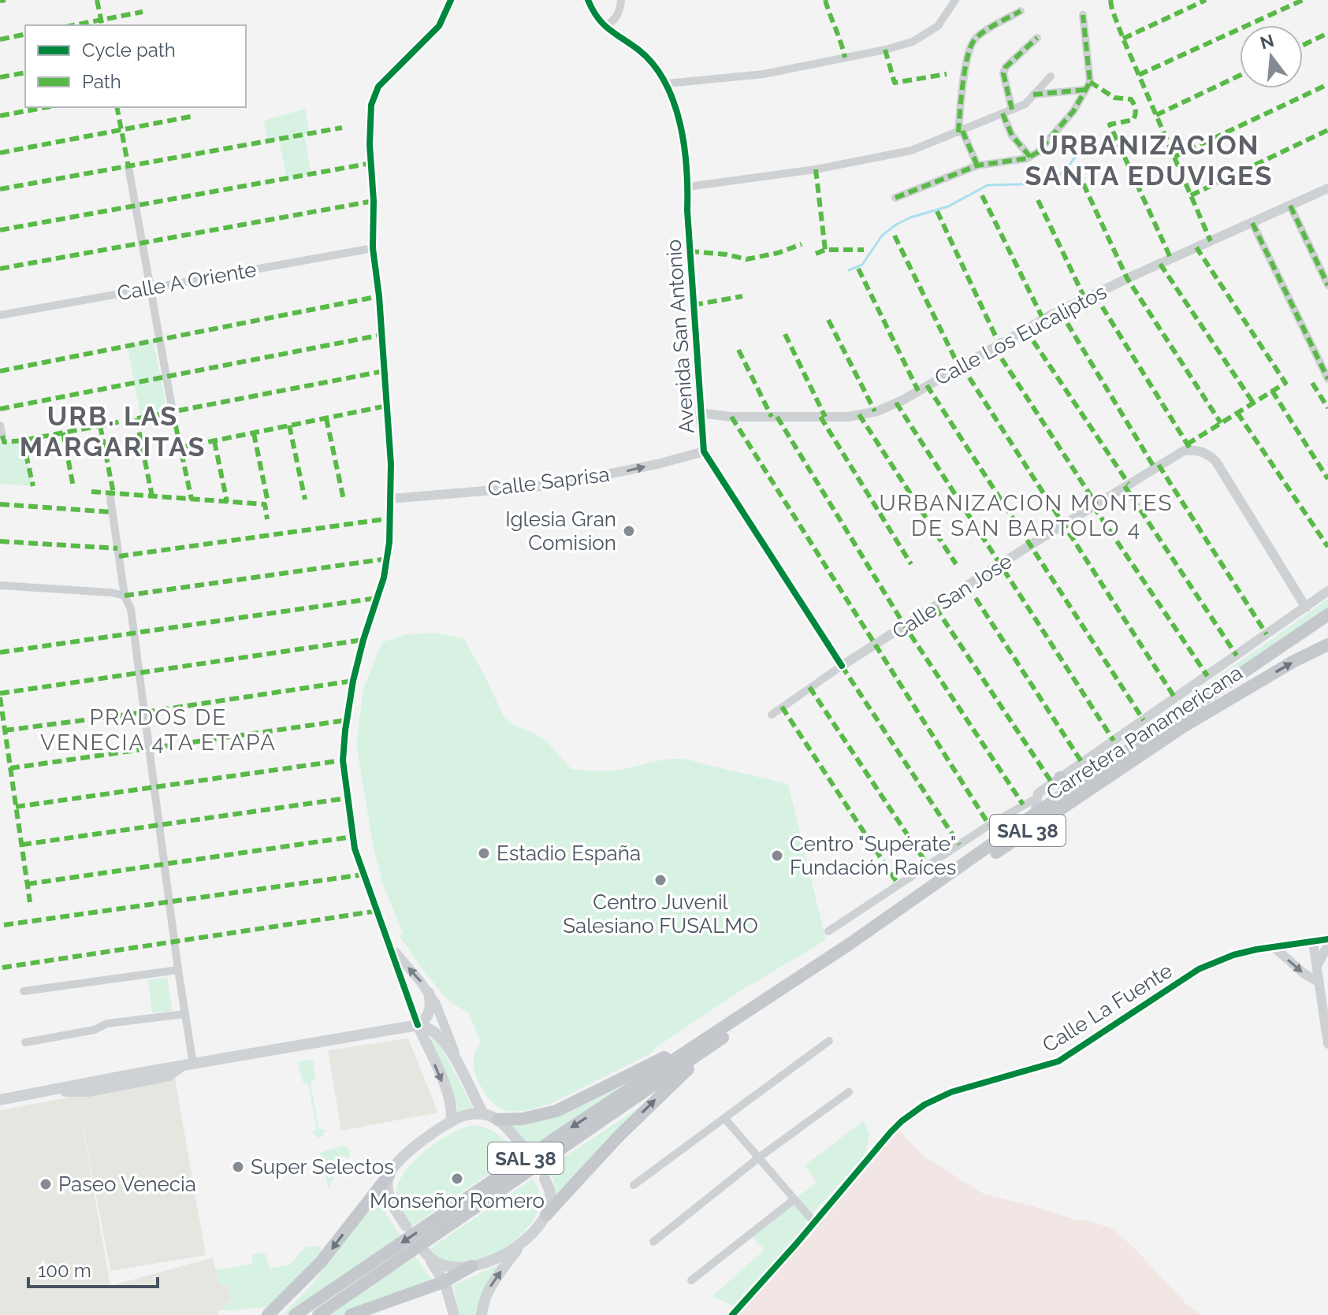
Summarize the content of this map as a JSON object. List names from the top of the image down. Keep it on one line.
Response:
{"streets":{"highway":["Carretera Panamericana","SAL 38"],"street":["Calle A Oriente","Calle Los Eucaliptos","Avenida San Antonio","Calle Saprisa","Calle San Jose","Calle La Fuente"]},"crossings":[["Calle Los Eucaliptos","Avenida San Antonio"],["Avenida San Antonio","Calle Saprisa"],["Avenida San Antonio","Calle San Jose"],["Carretera Panamericana","SAL 38"]],"one_way":["Calle Saprisa"],"districts":["URBANIZACION SANTA EDUVIGES","URB. LAS MARGARITAS","URBANIZACION MONTES DE SAN BARTOLO 4","PRADOS DE VENECIA 4TA ETAPA"],"places":["Iglesia Gran Comision","Estadio España","Centro \"Supérate\" Fundación Raíces","Centro Juvenil Salesiano FUSALMO","Super Selectos","Monseñor Romero","Paseo Venecia"],"legend":["Cycle path","Path"],"scale_bar":"100 m","north":"top"}
